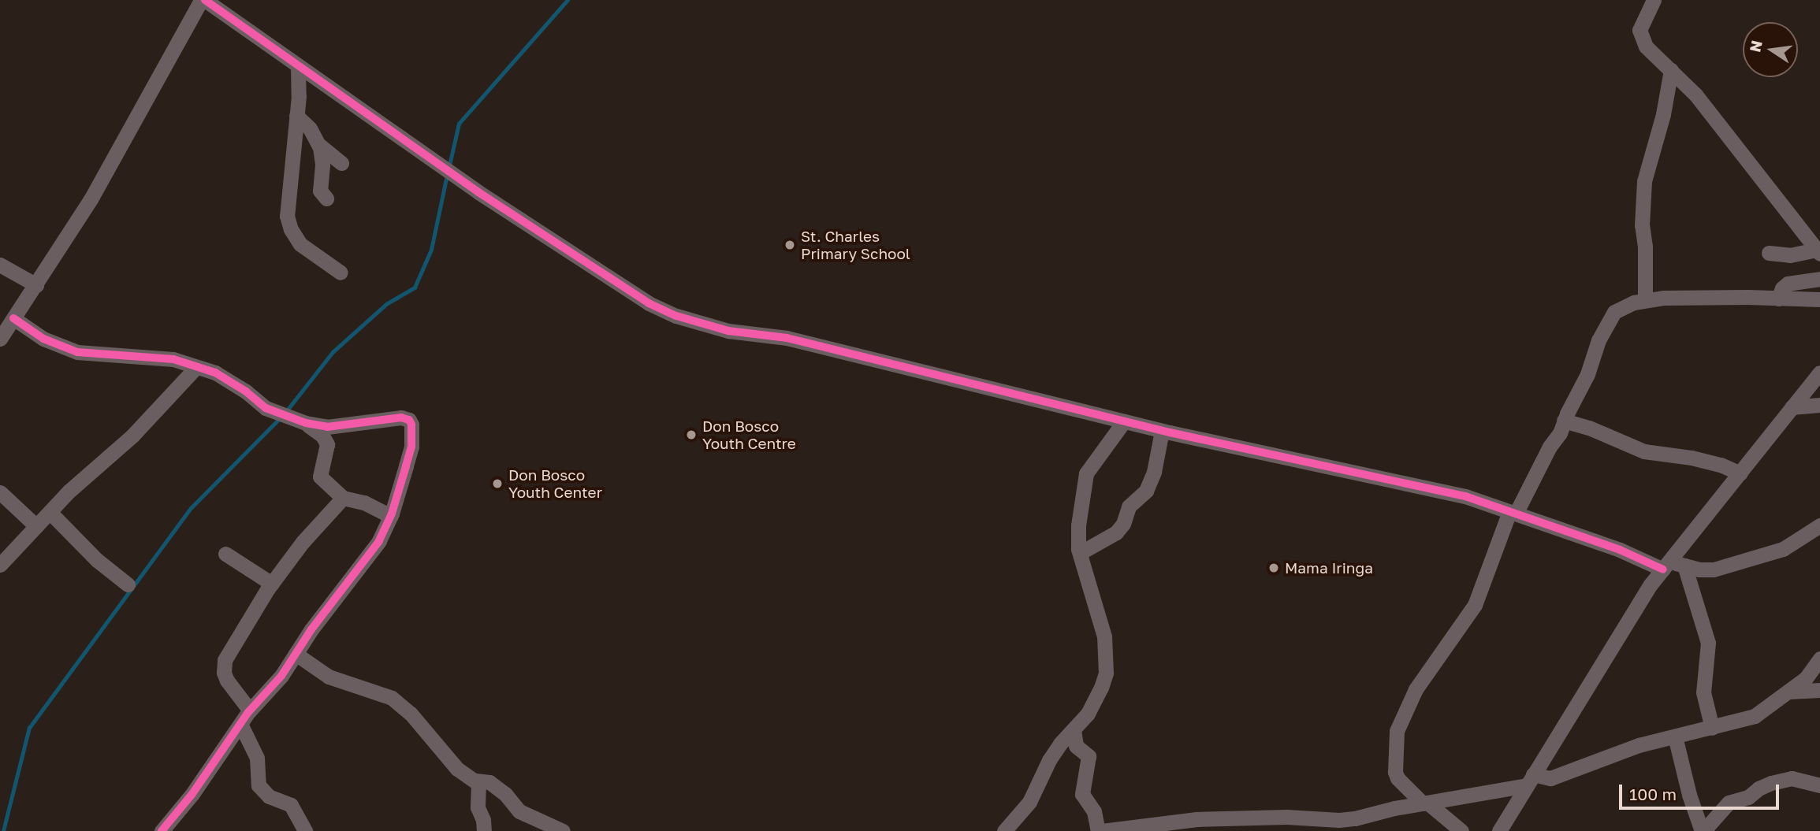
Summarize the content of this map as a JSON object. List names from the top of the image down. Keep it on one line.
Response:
{"places":["St. Charles Primary School","Don Bosco Youth Centre","Don Bosco Youth Center","Mama Iringa"],"scale_bar":"100 m","north":"left"}
